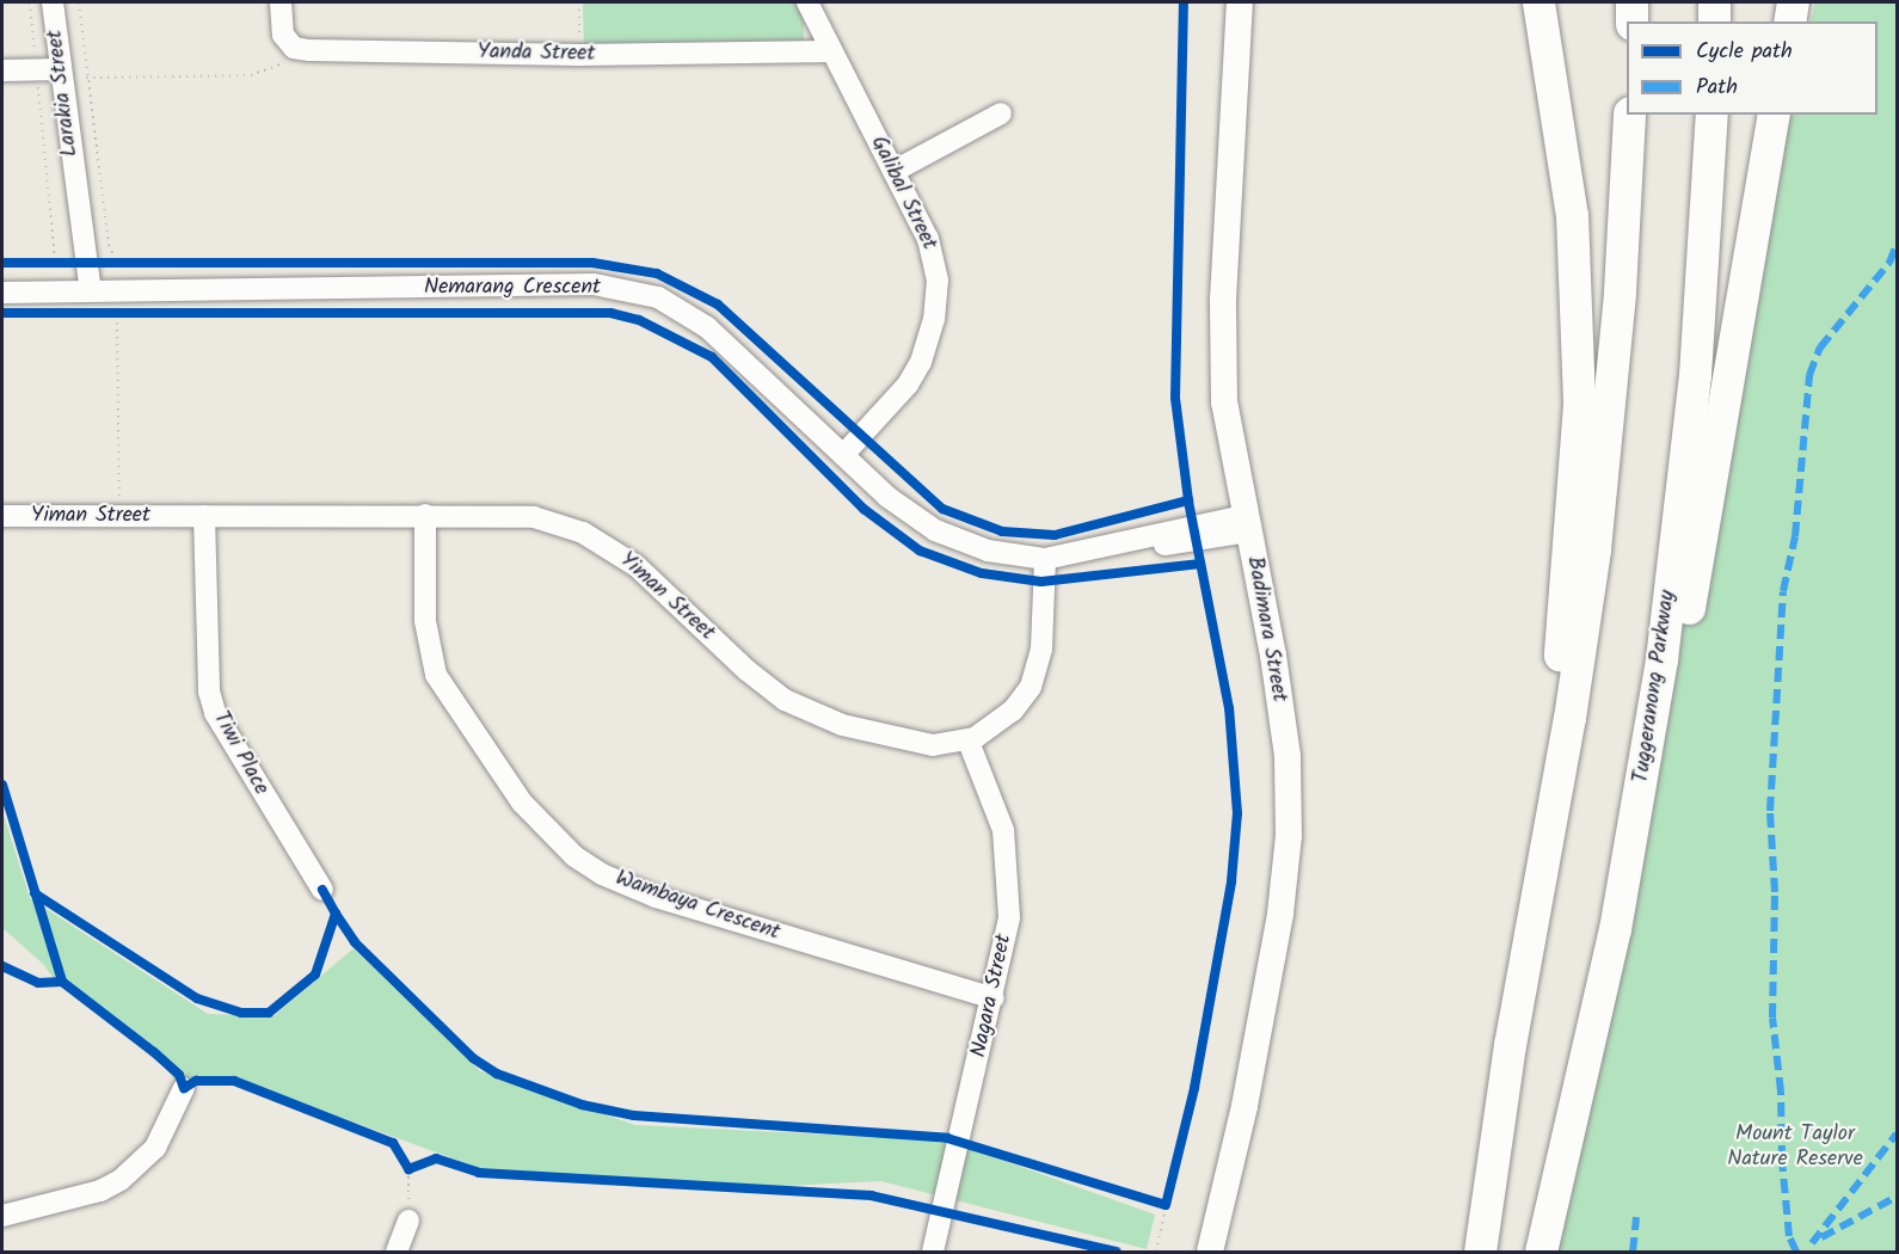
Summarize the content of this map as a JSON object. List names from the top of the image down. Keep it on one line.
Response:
{"streets":{"highway":["Tuggeranong Parkway"],"main road":["Badimara Street"],"street":["Yanda Street","Larakia Street","Galibal Street","Nemarang Crescent","Yiman Street","Tiwi Place","Wambaya Crescent","Nagara Street"]},"crossings":[["Yanda Street","Galibal Street"],["Larakia Street","Nemarang Crescent"],["Galibal Street","Nemarang Crescent"],["Nemarang Crescent","Yiman Street"],["Nemarang Crescent","Badimara Street"],["Yiman Street","Tiwi Place"],["Yiman Street","Wambaya Crescent"],["Yiman Street","Nagara Street"],["Wambaya Crescent","Nagara Street"]],"parks":["Mount Taylor Nature Reserve"],"legend":["Cycle path","Path"]}
